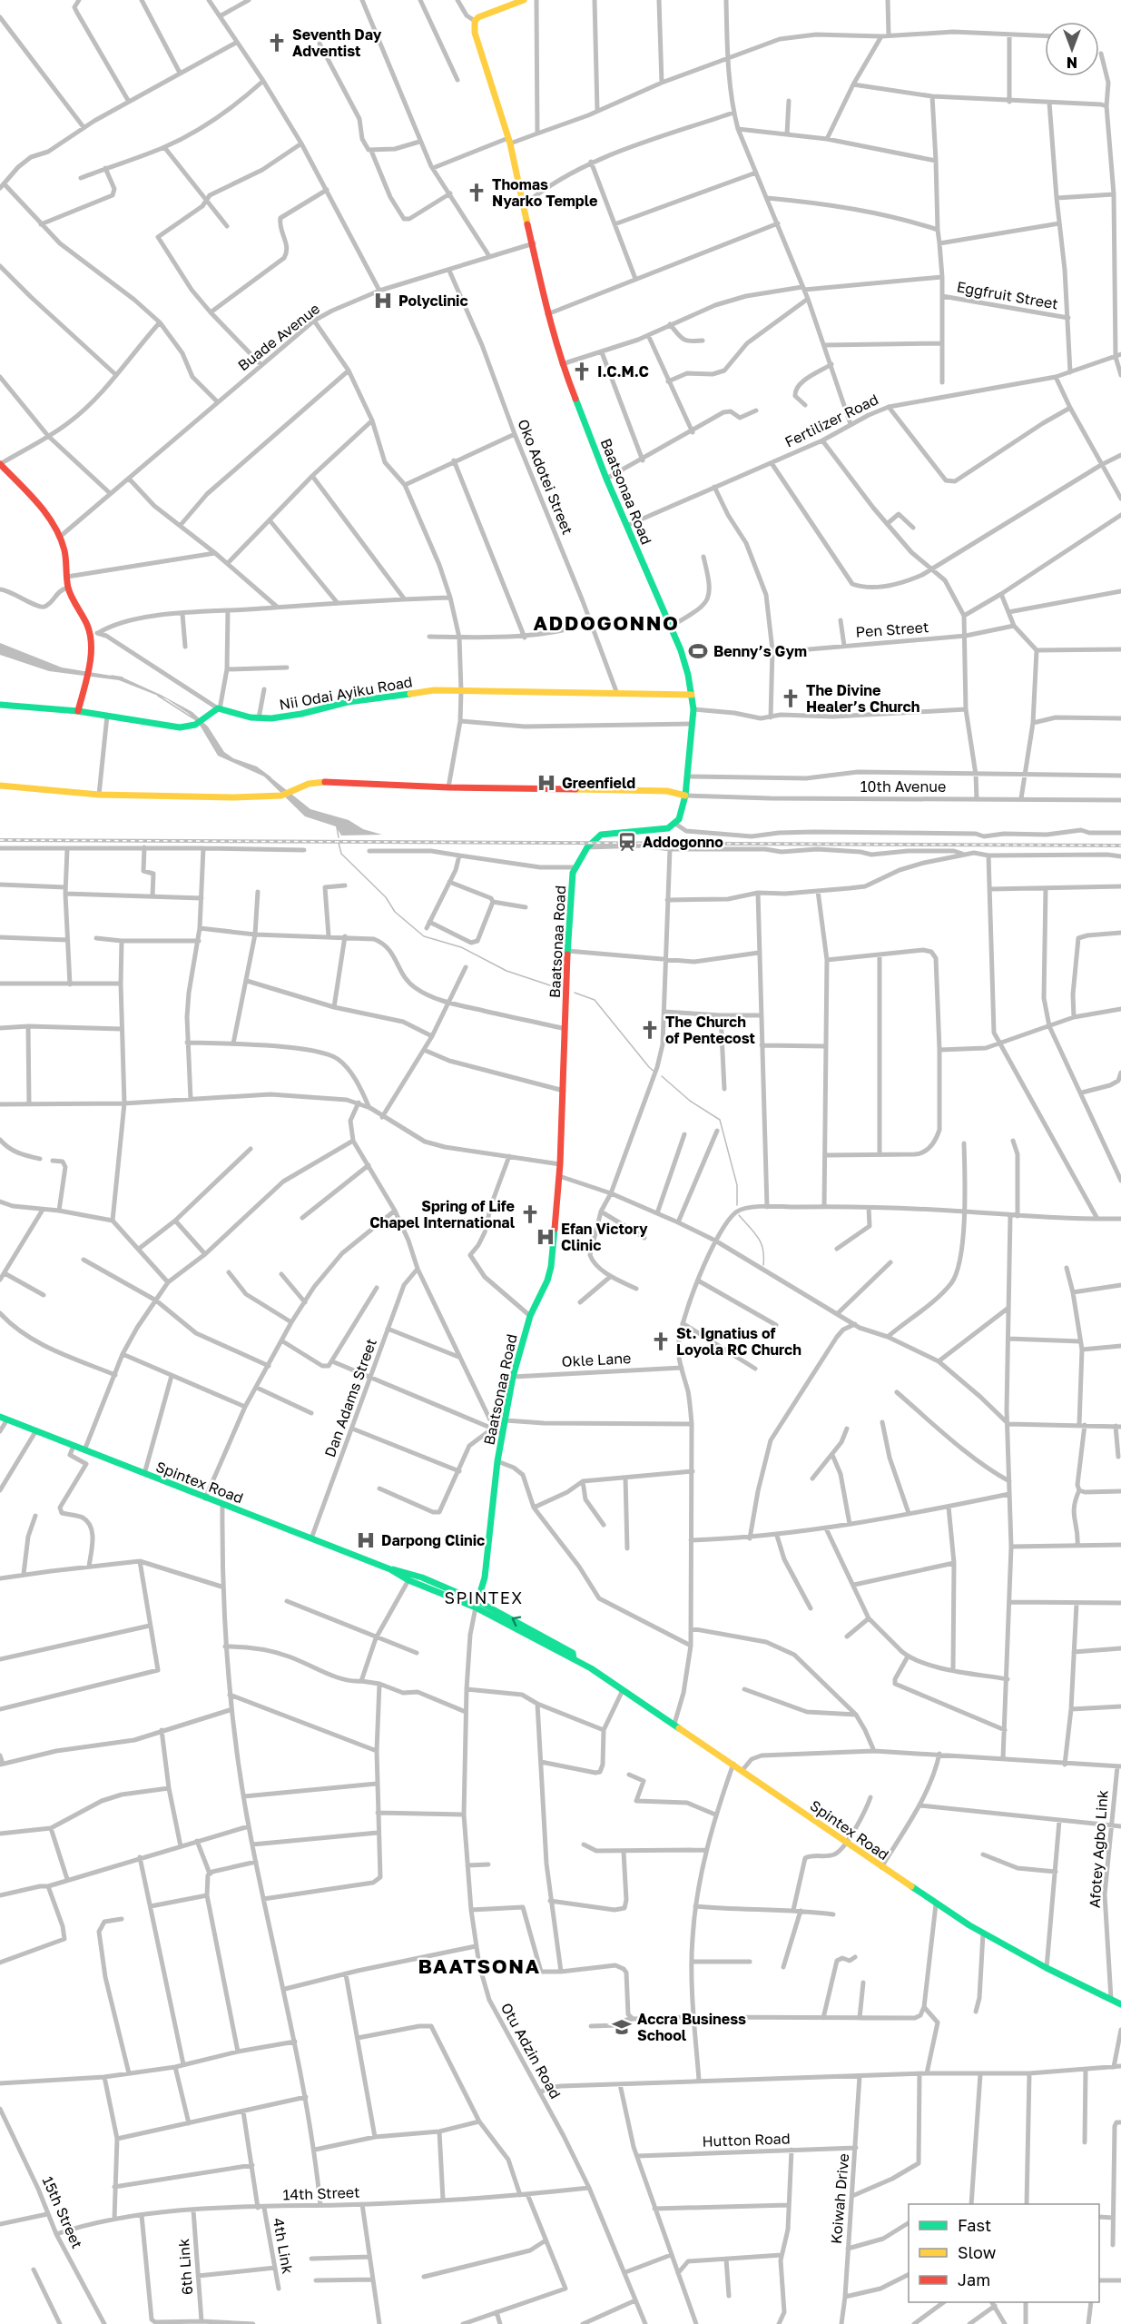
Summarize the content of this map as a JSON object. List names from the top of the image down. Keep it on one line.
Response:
{"streets":{"street":["Eggfruit Street","Buade Avenue","Fertilizer Road","Oko Adotei Street","Baatsonaa Road","Pen Street","Nii Odai Ayiku Road","10th Avenue","Okle Lane","Dan Adams Street","Spintex Road","Afotey Agbo Link","Otu Adzin Road","Hutton Road","14th Street","Koiwah Drive","15th Street","4th Link","6th Link"]},"crossings":[["Buade Avenue","Oko Adotei Street"],["Buade Avenue","Baatsonaa Road"],["Fertilizer Road","Baatsonaa Road"],["Oko Adotei Street","Nii Odai Ayiku Road"],["Baatsonaa Road","Nii Odai Ayiku Road"],["Baatsonaa Road","10th Avenue"],["Baatsonaa Road","Okle Lane"],["Baatsonaa Road","Spintex Road"],["Baatsonaa Road","Otu Adzin Road"],["Dan Adams Street","Spintex Road"],["Spintex Road","Afotey Agbo Link"],["Spintex Road","Otu Adzin Road"],["Otu Adzin Road","14th Street"],["Hutton Road","Koiwah Drive"],["14th Street","15th Street"],["14th Street","4th Link"],["14th Street","6th Link"]],"districts":["ADDOGONNO","SPINTEX","BAATSONA"],"places":{"church":["Seventh Day Adventist","Thomas Nyarko Temple","I.C.M.C","The Divine Healer’s Church","The Church of Pentecost","Spring of Life Chapel International","St. Ignatius of Loyola RC Church"],"hospital":["Polyclinic","Greenfield","Efan Victory Clinic","Darpong Clinic"],"sports":["Benny’s Gym"],"station":["Addogonno"],"school or university":["Accra Business School"]},"legend":["Fast","Slow","Jam"],"north":"bottom"}
